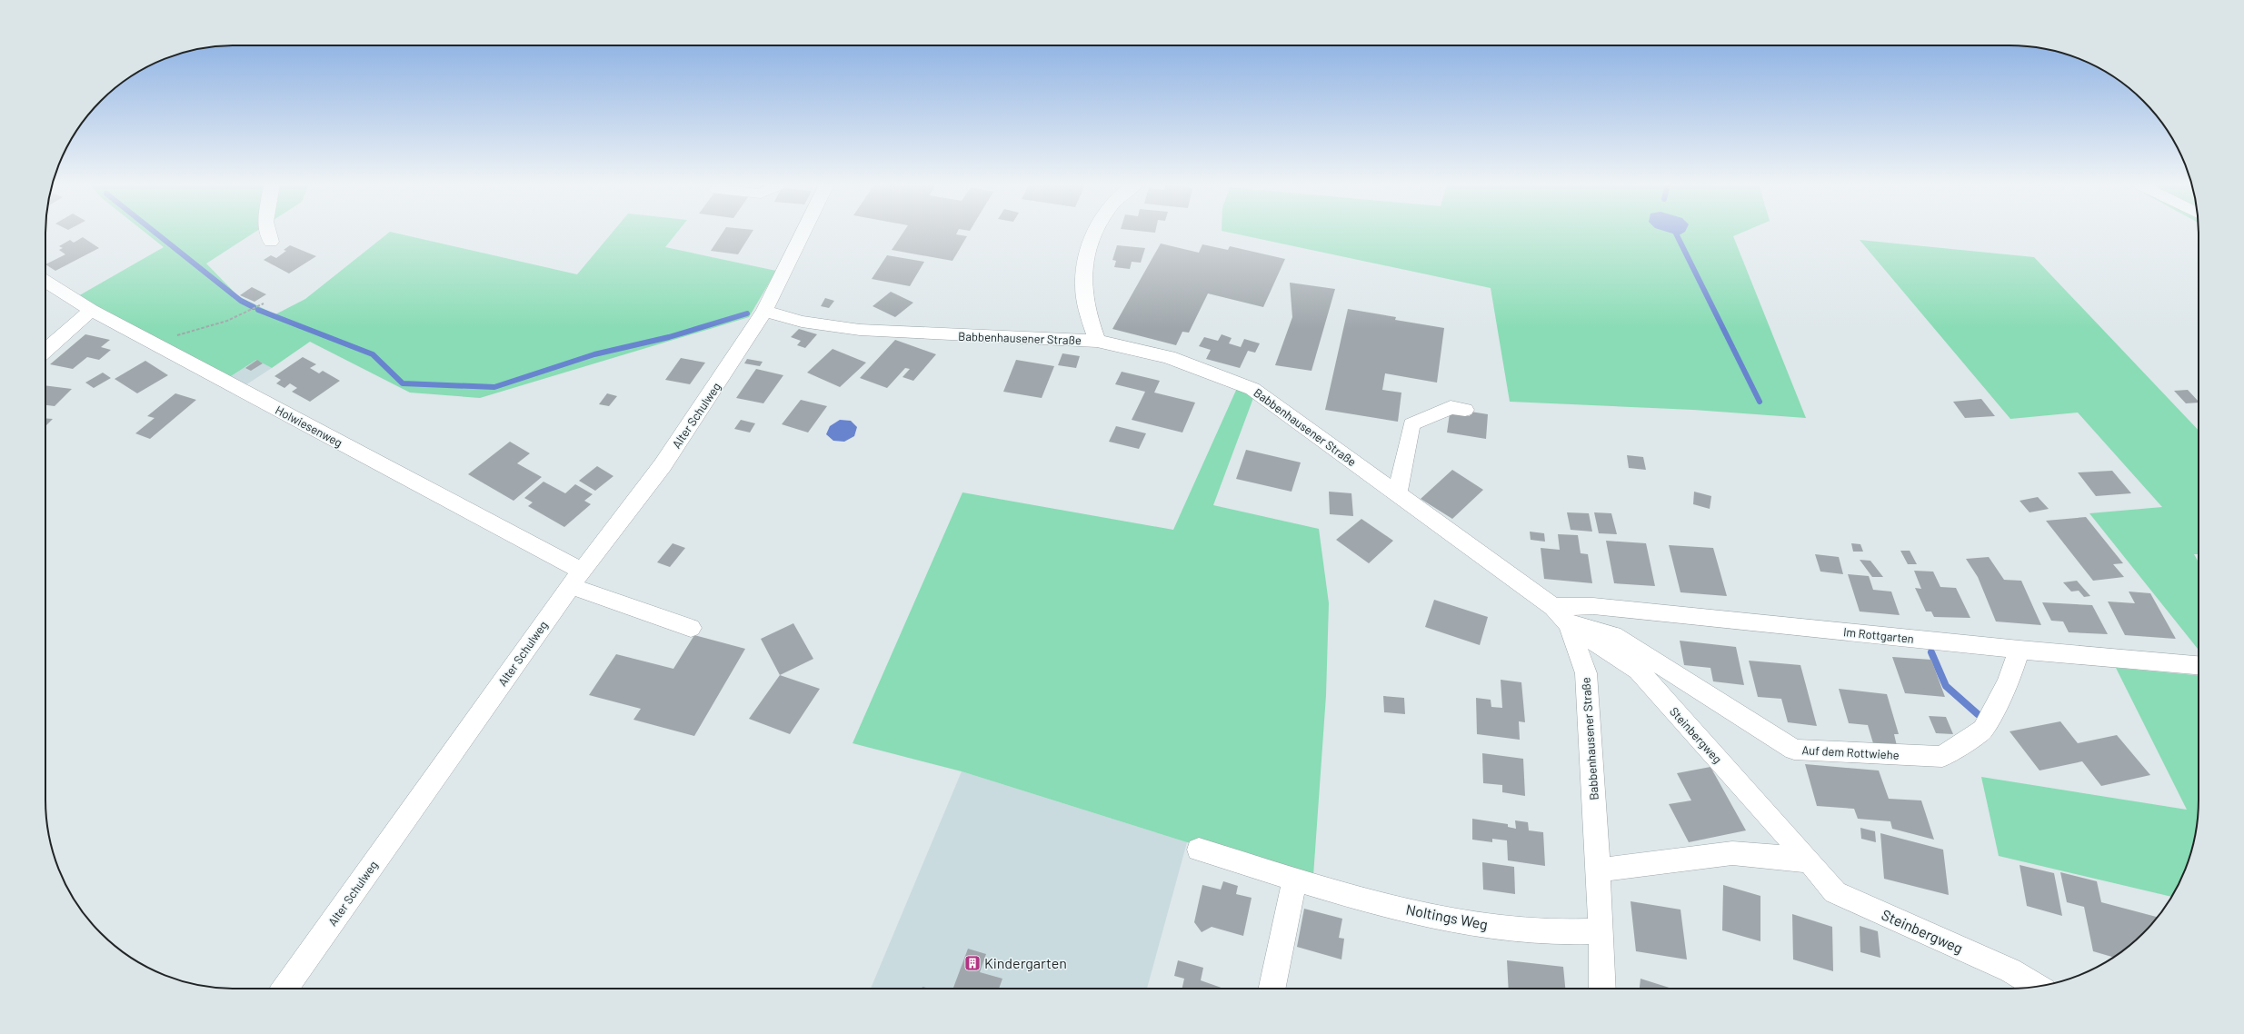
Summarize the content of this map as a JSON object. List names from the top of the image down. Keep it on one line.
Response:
{"streets":{"street":["Babbenhausener Straße","Alter Schulweg","Holwiesenweg","Im Rottgarten","Steinbergweg","Auf dem Rottwiehe","Noltings Weg"]},"crossings":[["Babbenhausener Straße","Alter Schulweg"],["Babbenhausener Straße","Im Rottgarten"],["Babbenhausener Straße","Steinbergweg"],["Babbenhausener Straße","Auf dem Rottwiehe"],["Babbenhausener Straße","Noltings Weg"],["Alter Schulweg","Holwiesenweg"],["Im Rottgarten","Auf dem Rottwiehe"],["Steinbergweg","Auf dem Rottwiehe"]],"places":{"building":["Kindergarten"]}}
